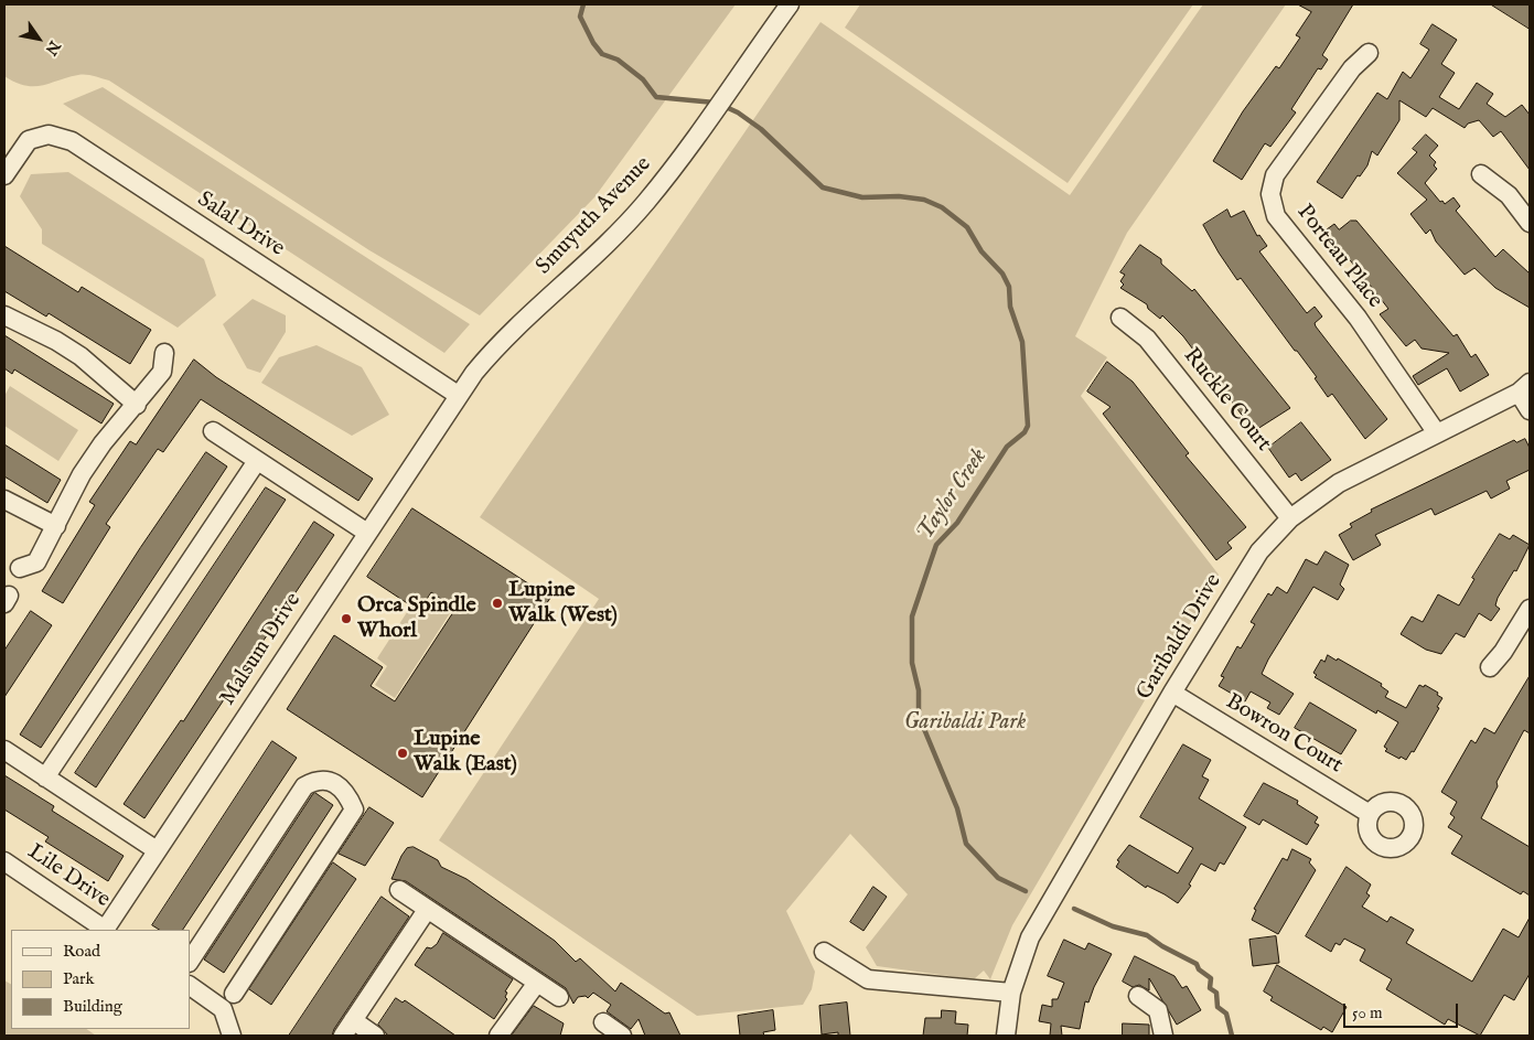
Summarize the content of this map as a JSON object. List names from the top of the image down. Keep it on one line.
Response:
{"streets":{"street":["Smuyuth Avenue","Salal Drive","Porteau Place","Ruckle Court","Garibaldi Drive","Malsum Drive","Bowron Court","Lile Drive"]},"crossings":[["Smuyuth Avenue","Salal Drive"],["Smuyuth Avenue","Malsum Drive"],["Salal Drive","Malsum Drive"],["Porteau Place","Garibaldi Drive"],["Ruckle Court","Garibaldi Drive"],["Garibaldi Drive","Bowron Court"]],"water":["Taylor Creek"],"parks":["Garibaldi Park"],"places":["Lupine Walk (West)","Orca Spindle Whorl","Lupine Walk (East)"],"legend":["Road","Park","Building"],"scale_bar":"50 m","north":"bottom right"}
